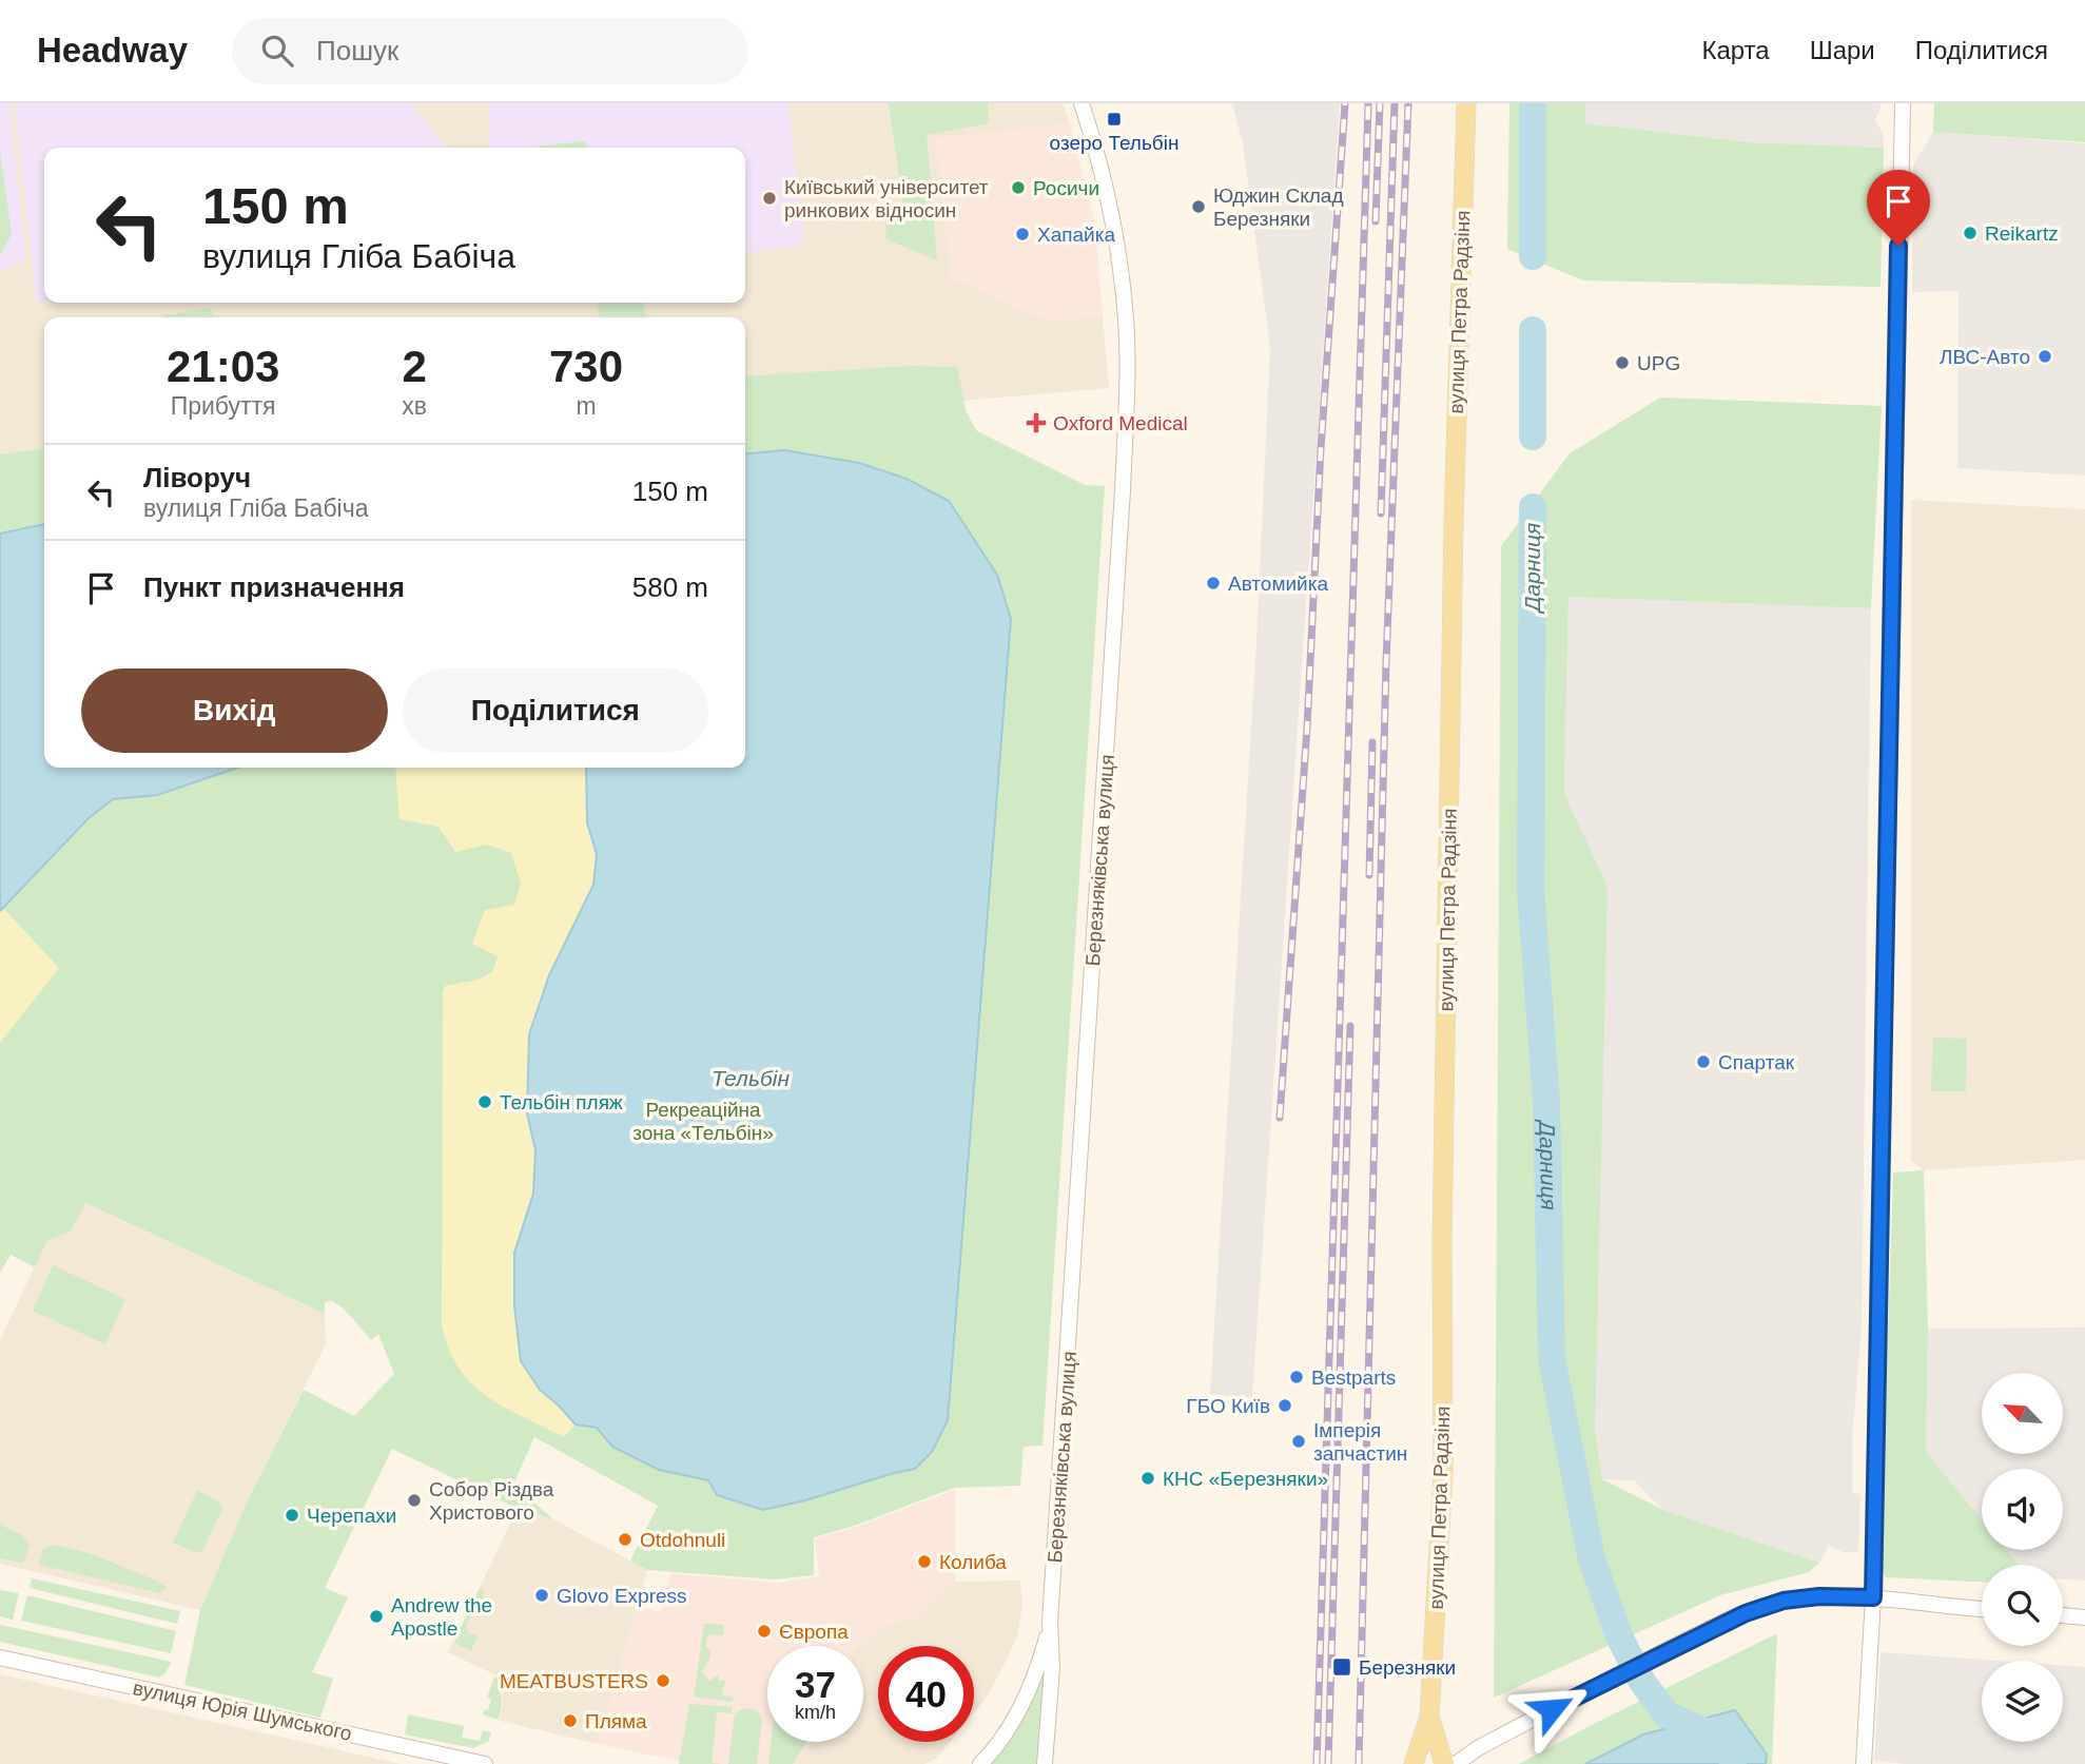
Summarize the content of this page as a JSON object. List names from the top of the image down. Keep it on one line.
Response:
{"streets":{"main road":["вулиця Петра Радзіня"],"street":["Березняківська вулиця","вулиця Юрія Шумського"]},"water":["Дарниця","Тельбін"],"parks":["Рекреаційна зона «Тельбін»"],"places":{"transit":["озеро Тельбін","Березняки"],"other":["Росичи","Київський університет ринкових відносин","Юджин Склад Березняки","Reikartz","Хапайка","ЛВС-Авто","UPG","Автомийка","Спартак","Тельбін пляж","Bestparts","ГБО Київ","Імперія запчастин","КНС «Березняки»","Собор Різдва Христового","Черепахи","Otdohnuli","Колиба","Glovo Express","Andrew the Apostle","Європа","MEATBUSTERS","Пляма"],"health":["Oxford Medical"]},"north":"top left","page":{"header":"Headway","search":"Пошук","nav":["Карта","Шари","Поділитися"],"turn":["150 m","вулиця Гліба Бабіча"],"eta":["21:03","Прибуття","2","хв","730","m"],"list":[{"name":"Ліворуч","note":"вулиця Гліба Бабіча","value":"150 m"},{"name":"Пункт призначення","value":"580 m"}],"buttons":["Вихід","Поділитися"],"speed":"37 km/h","limit":"40"}}
